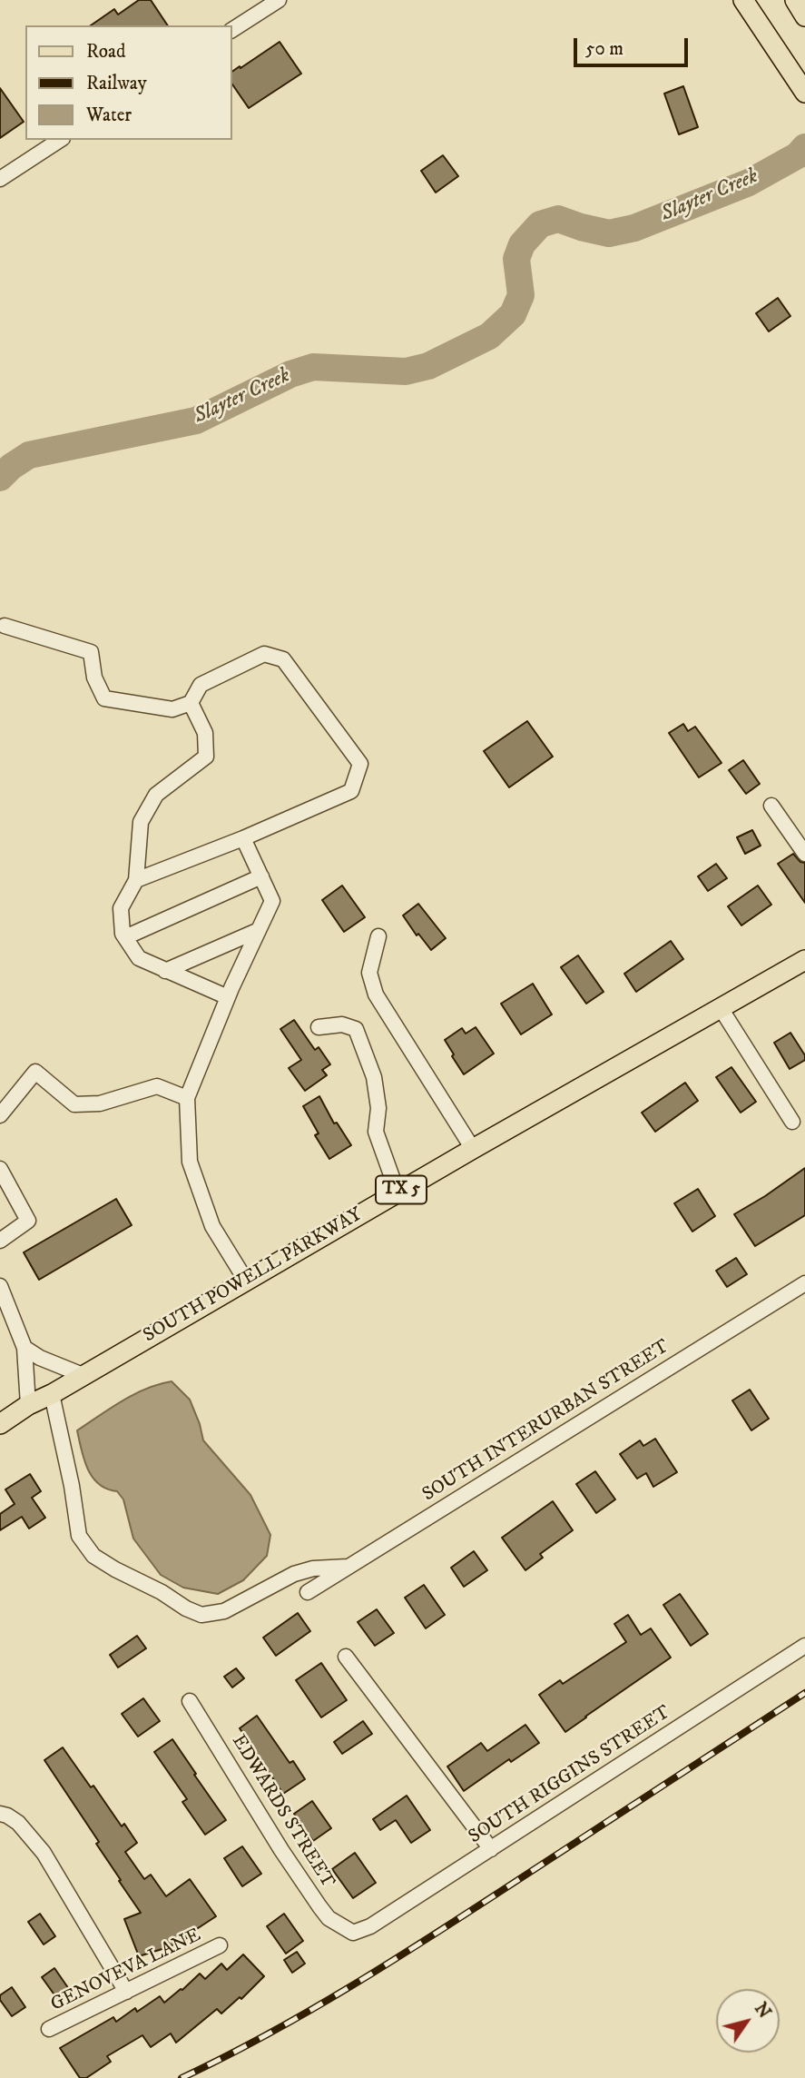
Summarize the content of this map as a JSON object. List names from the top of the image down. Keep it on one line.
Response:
{"streets":{"main road":["TX 5","SOUTH POWELL PARKWAY"],"street":["SOUTH INTERURBAN STREET","SOUTH RIGGINS STREET","EDWARDS STREET","GENOVEVA LANE"]},"crossings":[["SOUTH RIGGINS STREET","EDWARDS STREET"]],"water":["Slayter Creek"],"legend":["Road","Railway","Water"],"scale_bar":"50 m","north":"top right"}
